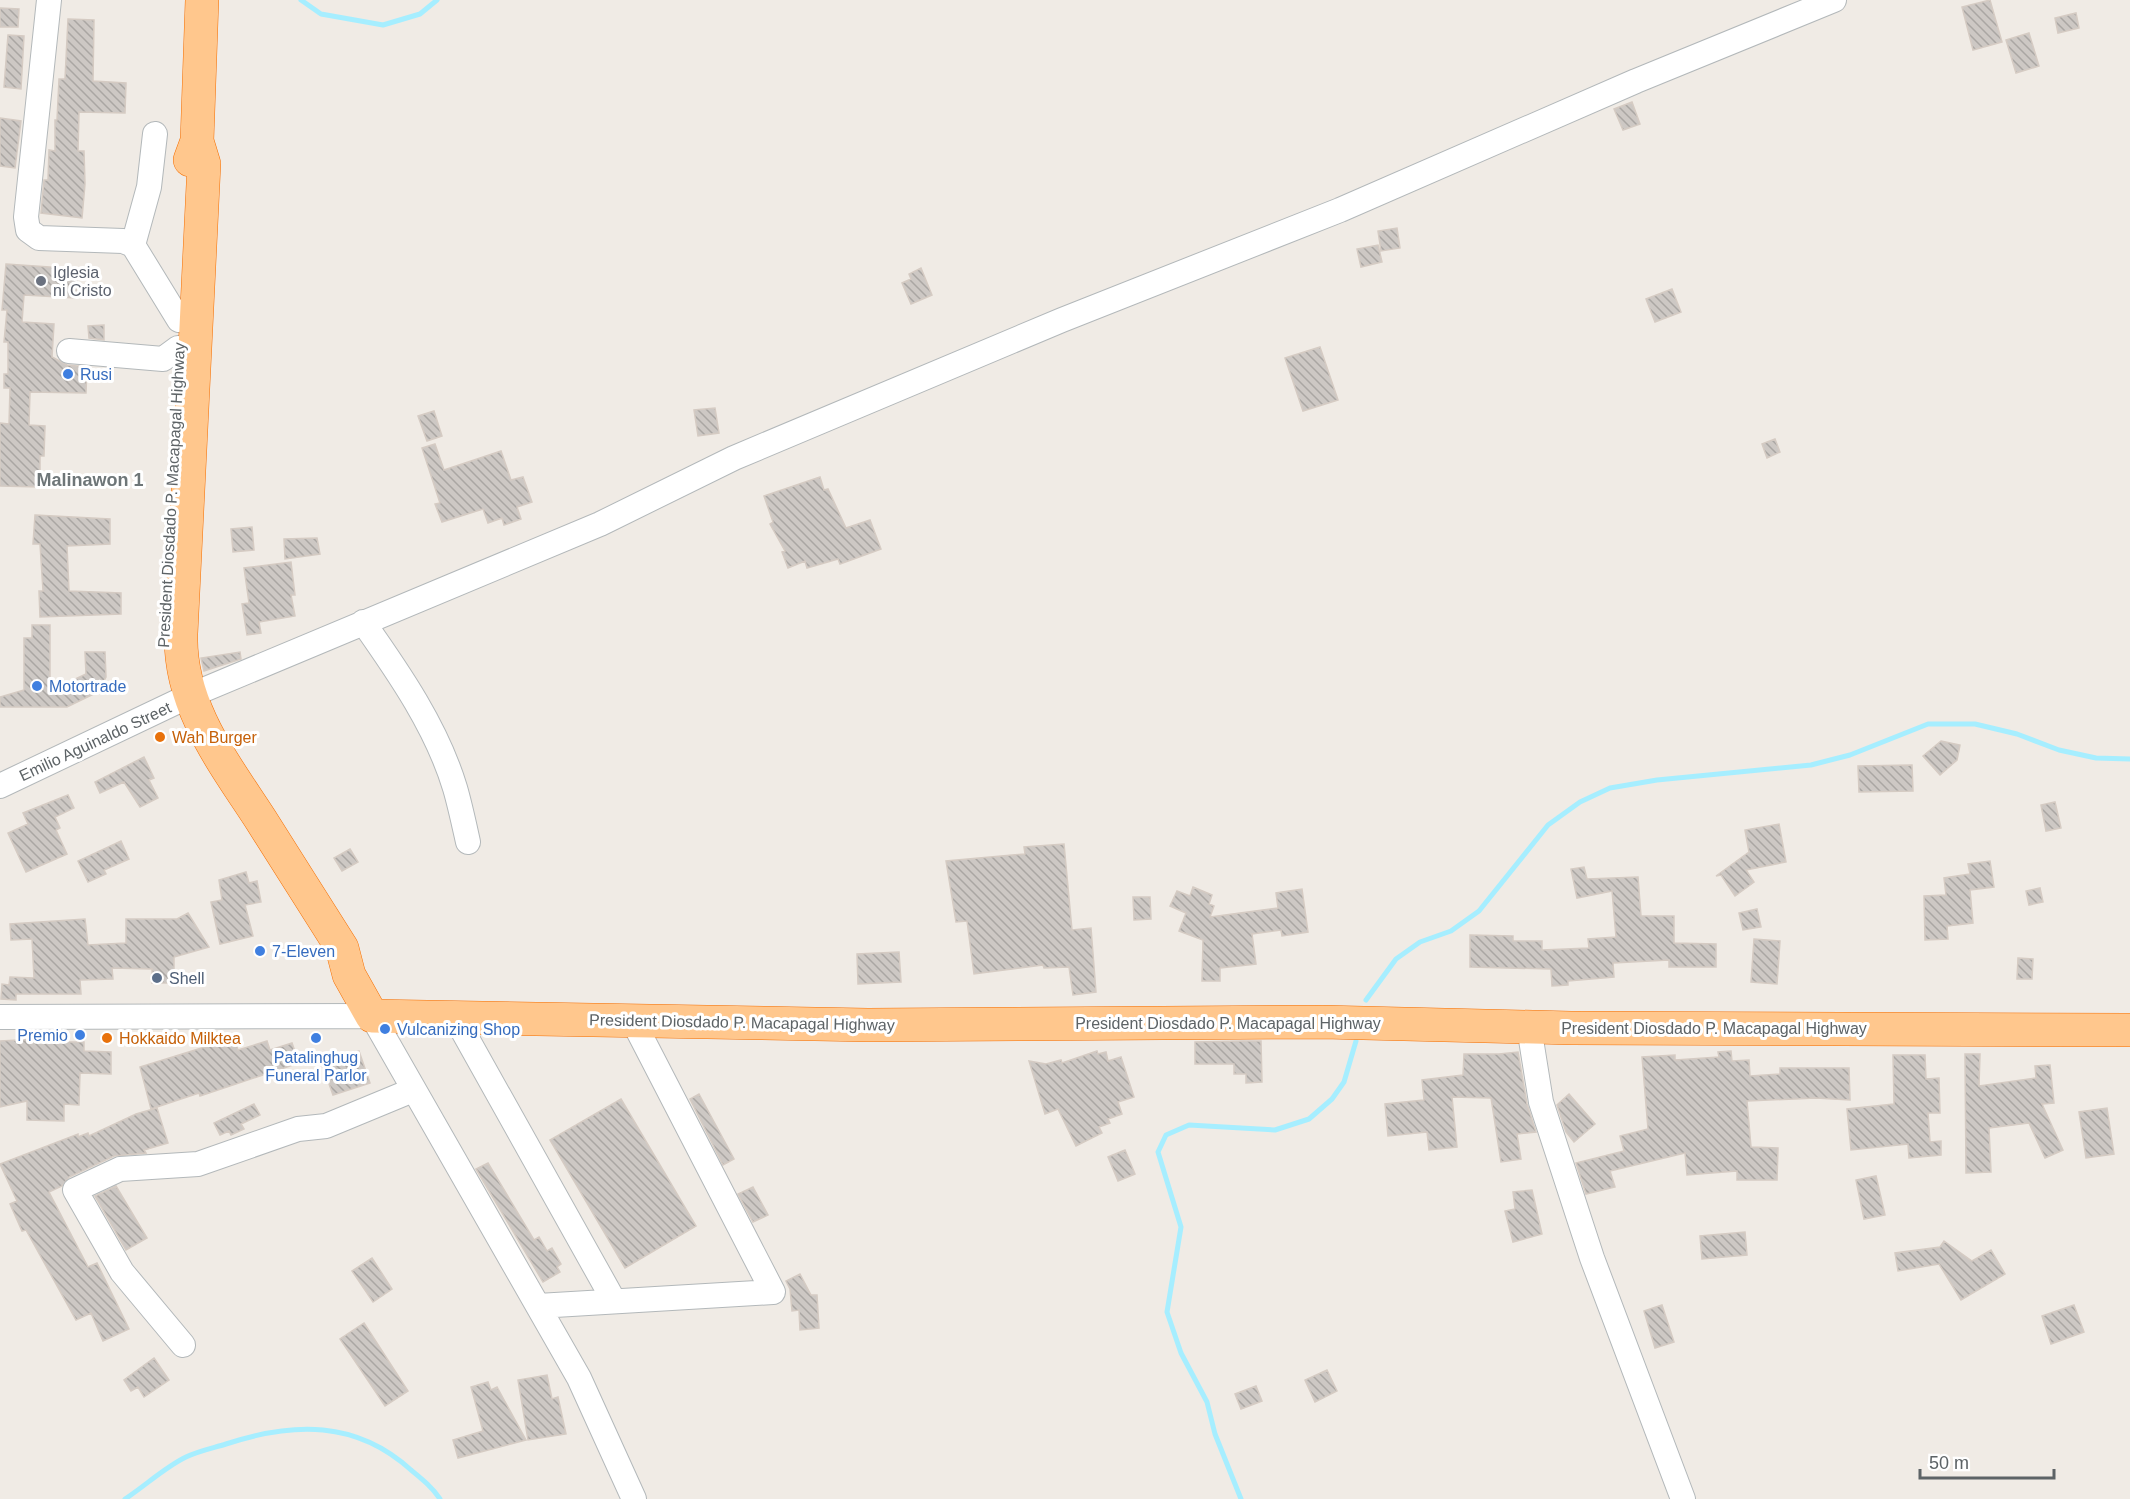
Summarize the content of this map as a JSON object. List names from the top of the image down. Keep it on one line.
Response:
{"streets":{"highway":["President Diosdado P. Macapagal Highway"],"street":["Emilio Aguinaldo Street"]},"crossings":[["President Diosdado P. Macapagal Highway","Emilio Aguinaldo Street"]],"districts":["Malinawon 1"],"places":["Iglesia ni Cristo","Rusi","Motortrade","Wah Burger","7-Eleven","Shell","Vulcanizing Shop","Premio","Hokkaido Milktea","Patalinghug Funeral Parlor"],"scale_bar":"50 m"}
